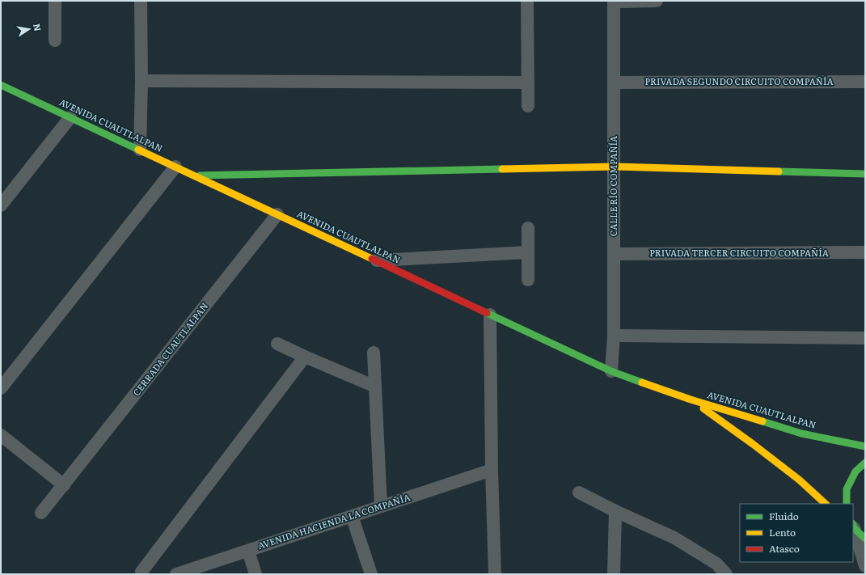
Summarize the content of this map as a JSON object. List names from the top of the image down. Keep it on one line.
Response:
{"streets":{"street":["PRIVADA SEGUNDO CIRCUITO COMPAÑÍA","AVENIDA CUAUTLALPAN","CALLE RÍO COMPAÑÍA","PRIVADA TERCER CIRCUITO COMPAÑÍA","CERRADA CUAUTLALPAN","AVENIDA HACIENDA LA COMPAÑÍA"]},"crossings":[["PRIVADA SEGUNDO CIRCUITO COMPAÑÍA","CALLE RÍO COMPAÑÍA"],["AVENIDA CUAUTLALPAN","CALLE RÍO COMPAÑÍA"],["AVENIDA CUAUTLALPAN","CERRADA CUAUTLALPAN"],["CALLE RÍO COMPAÑÍA","PRIVADA TERCER CIRCUITO COMPAÑÍA"]],"legend":["Fluido","Lento","Atasco"],"north":"right"}
